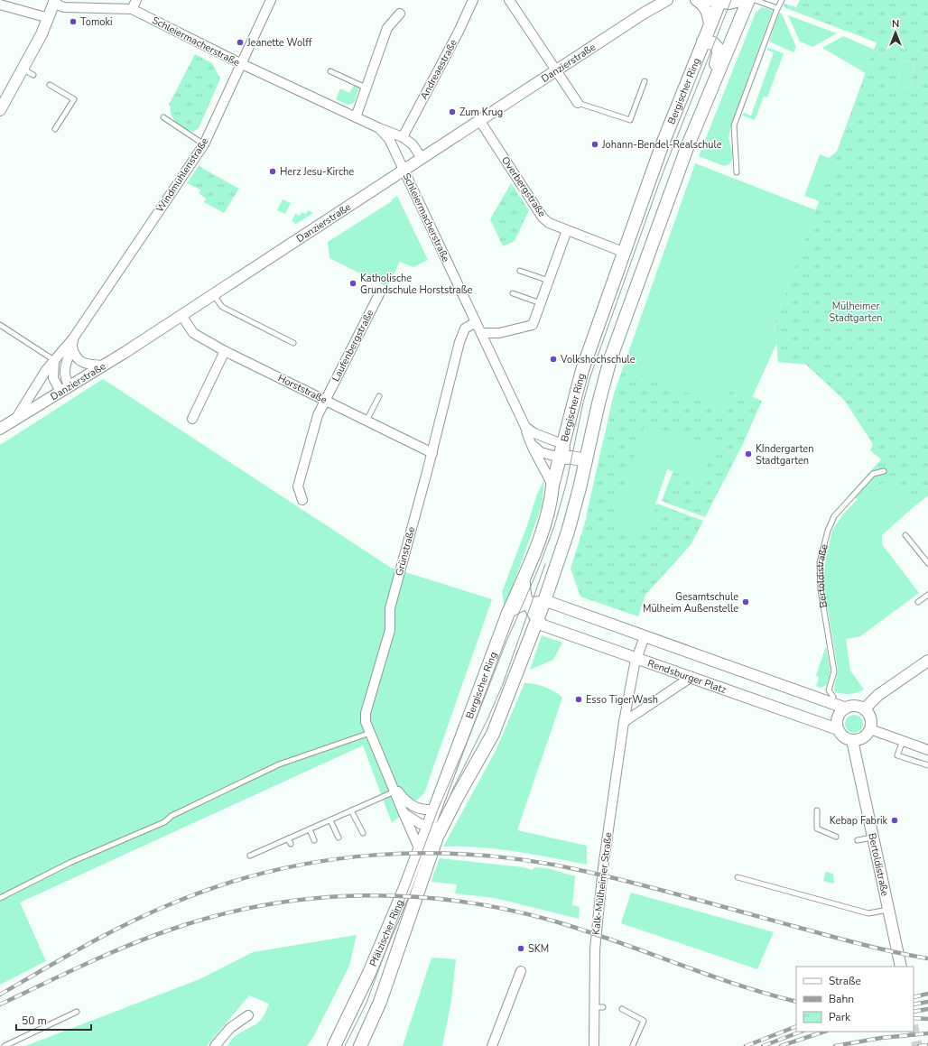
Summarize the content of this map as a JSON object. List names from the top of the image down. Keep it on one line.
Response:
{"streets":{"main road":["Bergischer Ring","Pfälzischer Ring"],"street":["Schleiermacherstraße","Danzierstraße","Andreaestraße","Windmühlenstraße","Overbergstraße","Laufenbergstraße","Horststraße","Grünstraße","Bertoldistraße","Rendsburger Platz","Kalk-Mülheimer Straße"]},"crossings":[["Schleiermacherstraße","Danzierstraße"],["Schleiermacherstraße","Andreaestraße"],["Schleiermacherstraße","Bergischer Ring"],["Schleiermacherstraße","Windmühlenstraße"],["Schleiermacherstraße","Grünstraße"],["Danzierstraße","Windmühlenstraße"],["Danzierstraße","Overbergstraße"],["Danzierstraße","Horststraße"],["Bergischer Ring","Overbergstraße"],["Bergischer Ring","Grünstraße"],["Bergischer Ring","Pfälzischer Ring"],["Laufenbergstraße","Horststraße"],["Horststraße","Grünstraße"],["Grünstraße","Pfälzischer Ring"],["Bertoldistraße","Rendsburger Platz"],["Rendsburger Platz","Kalk-Mülheimer Straße"]],"parks":["Mülheimer Stadtgarten"],"places":["Tomoki","Jeanette Wolff","Zum Krug","Johann-Bendel-Realschule","Herz Jesu-Kirche","Katholische Grundschule Horststraße","Volkshochschule","KIndergarten Stadtgarten","Gesamtschule Mülheim Außenstelle","Esso TigerWash","Kebap Fabrik","SKM"],"legend":["Straße","Bahn","Park"],"scale_bar":"50 m","north":"top"}
